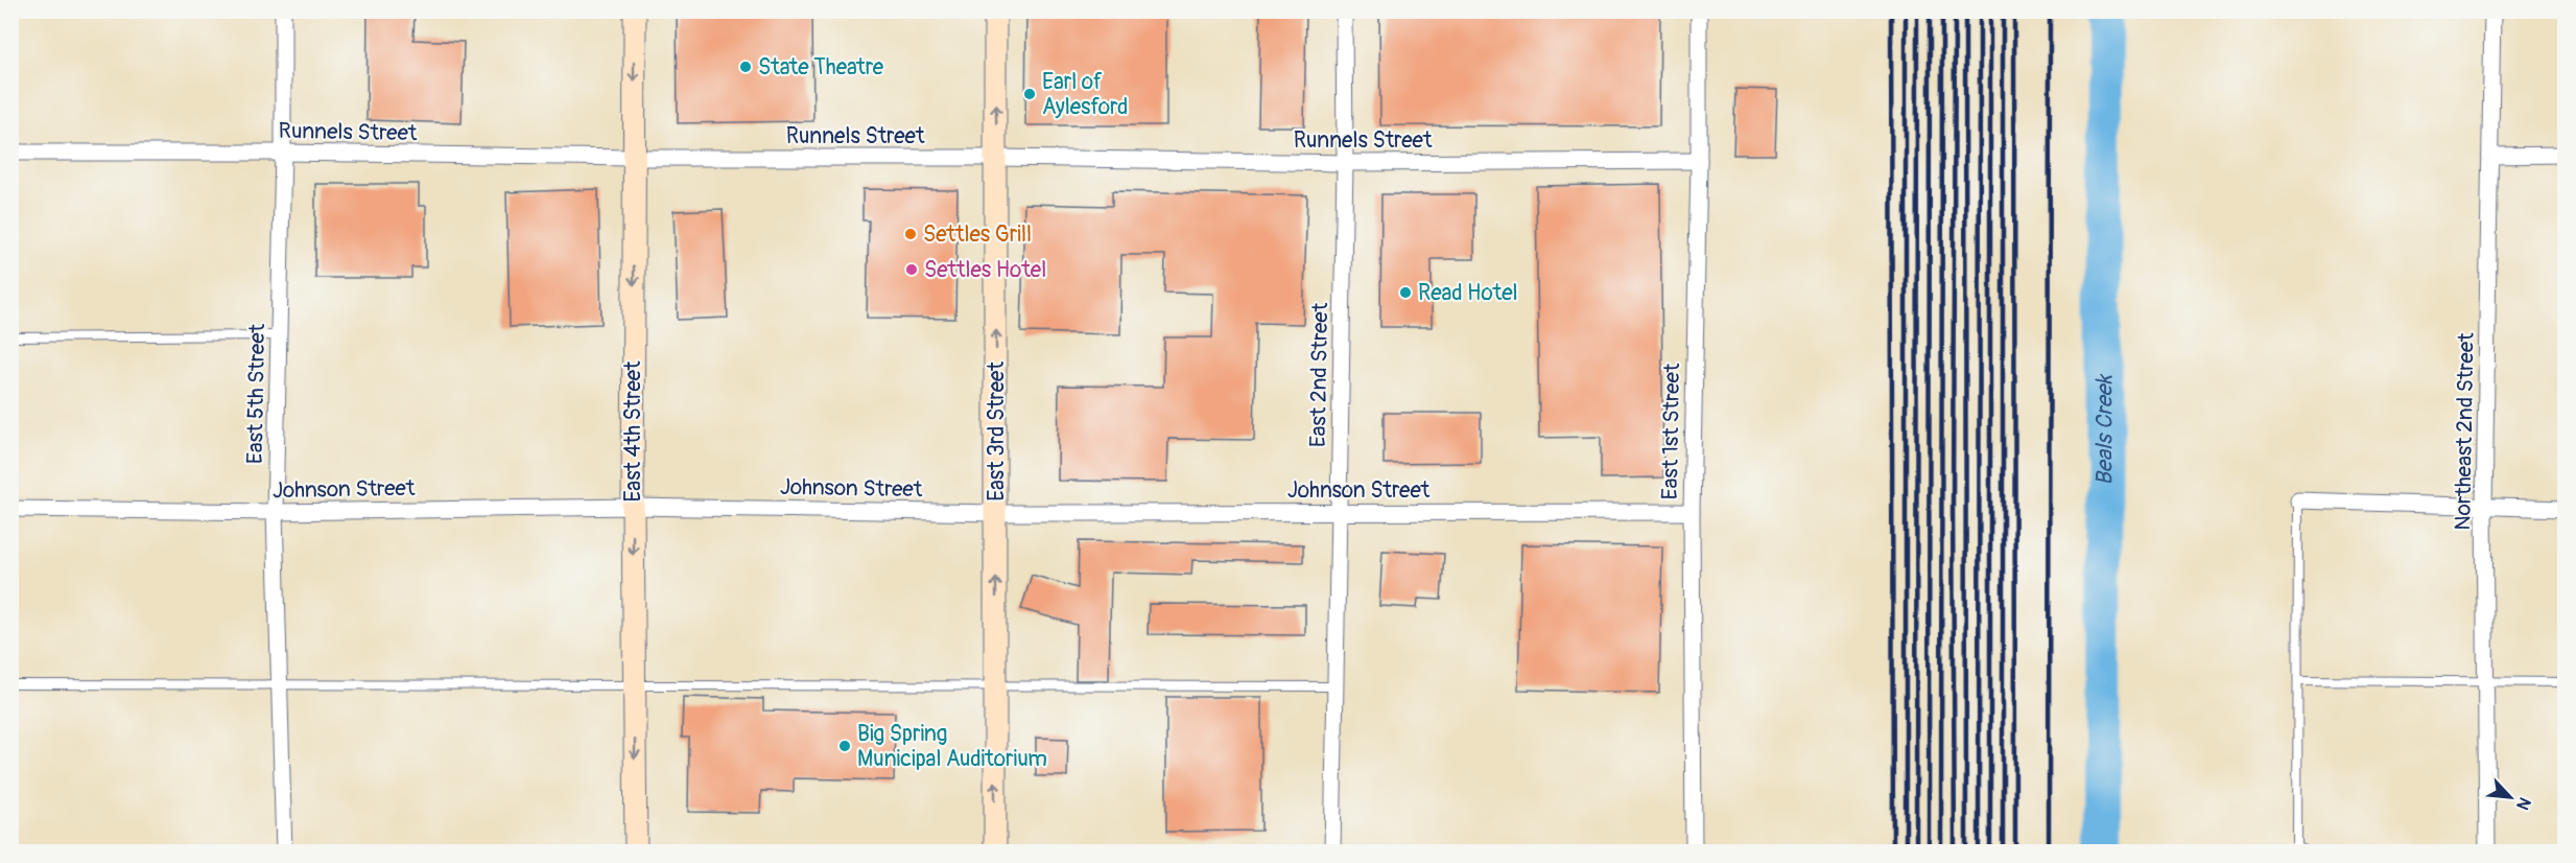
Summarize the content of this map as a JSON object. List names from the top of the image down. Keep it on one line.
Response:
{"streets":{"main road":["East 4th Street","East 3rd Street"],"street":["Runnels Street","East 2nd Street","East 5th Street","East 1st Street","Northeast 2nd Street","Johnson Street"]},"crossings":[["Runnels Street","East 2nd Street"],["Runnels Street","East 5th Street"],["Runnels Street","East 4th Street"],["Runnels Street","East 3rd Street"],["Runnels Street","East 1st Street"],["East 2nd Street","Johnson Street"],["East 5th Street","Johnson Street"],["East 4th Street","Johnson Street"],["East 3rd Street","Johnson Street"],["East 1st Street","Johnson Street"]],"one_way":["East 4th Street","East 3rd Street"],"water":["Beals Creek"],"places":["State Theatre","Earl of Aylesford","Settles Grill","Settles Hotel","Read Hotel","Big Spring Municipal Auditorium"],"north":"bottom right"}
